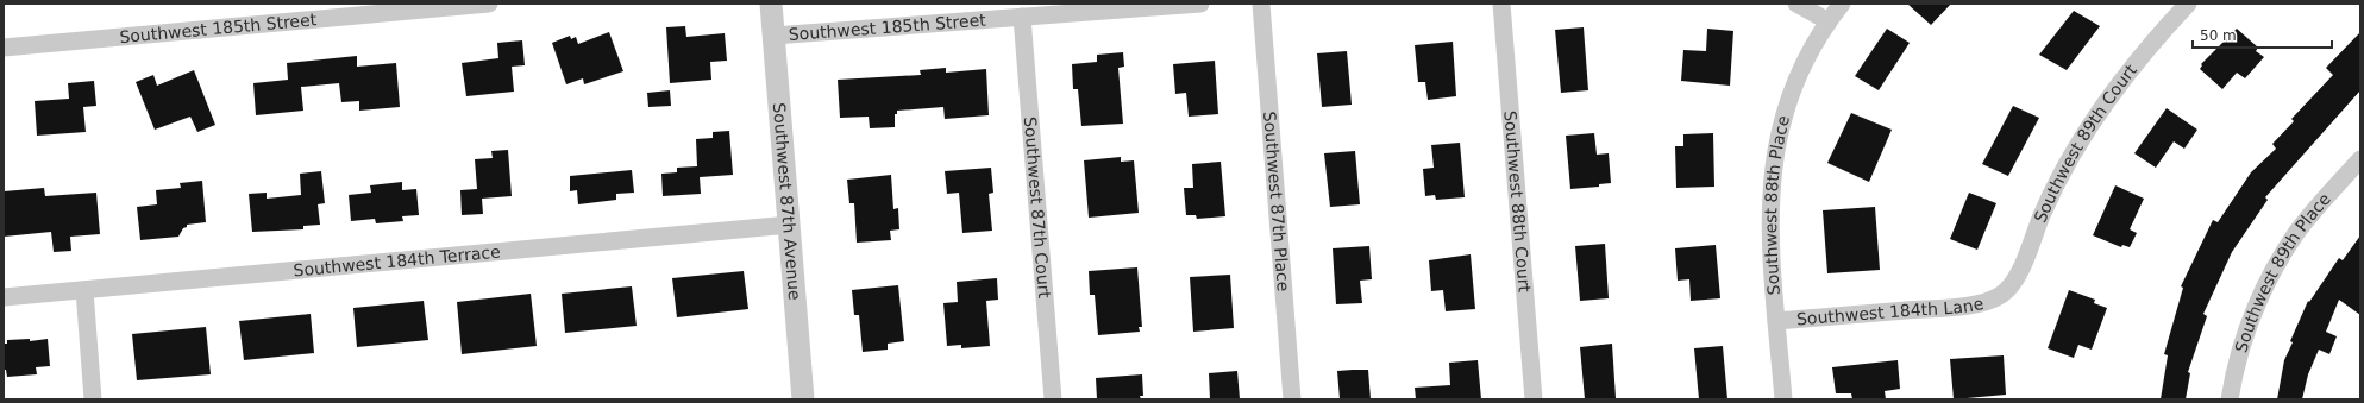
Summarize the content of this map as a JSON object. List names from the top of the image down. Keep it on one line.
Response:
{"streets":{"street":["Southwest 185th Street","Southwest 89th Court","Southwest 87th Avenue","Southwest 88th Court","Southwest 87th Place","Southwest 88th Place","Southwest 87th Court","Southwest 184th Terrace","Southwest 89th Place","Southwest 184th Lane"]},"crossings":[["Southwest 185th Street","Southwest 87th Avenue"],["Southwest 185th Street","Southwest 87th Court"],["Southwest 89th Court","Southwest 184th Lane"],["Southwest 87th Avenue","Southwest 184th Terrace"],["Southwest 88th Place","Southwest 184th Lane"]],"scale_bar":"50 m"}
